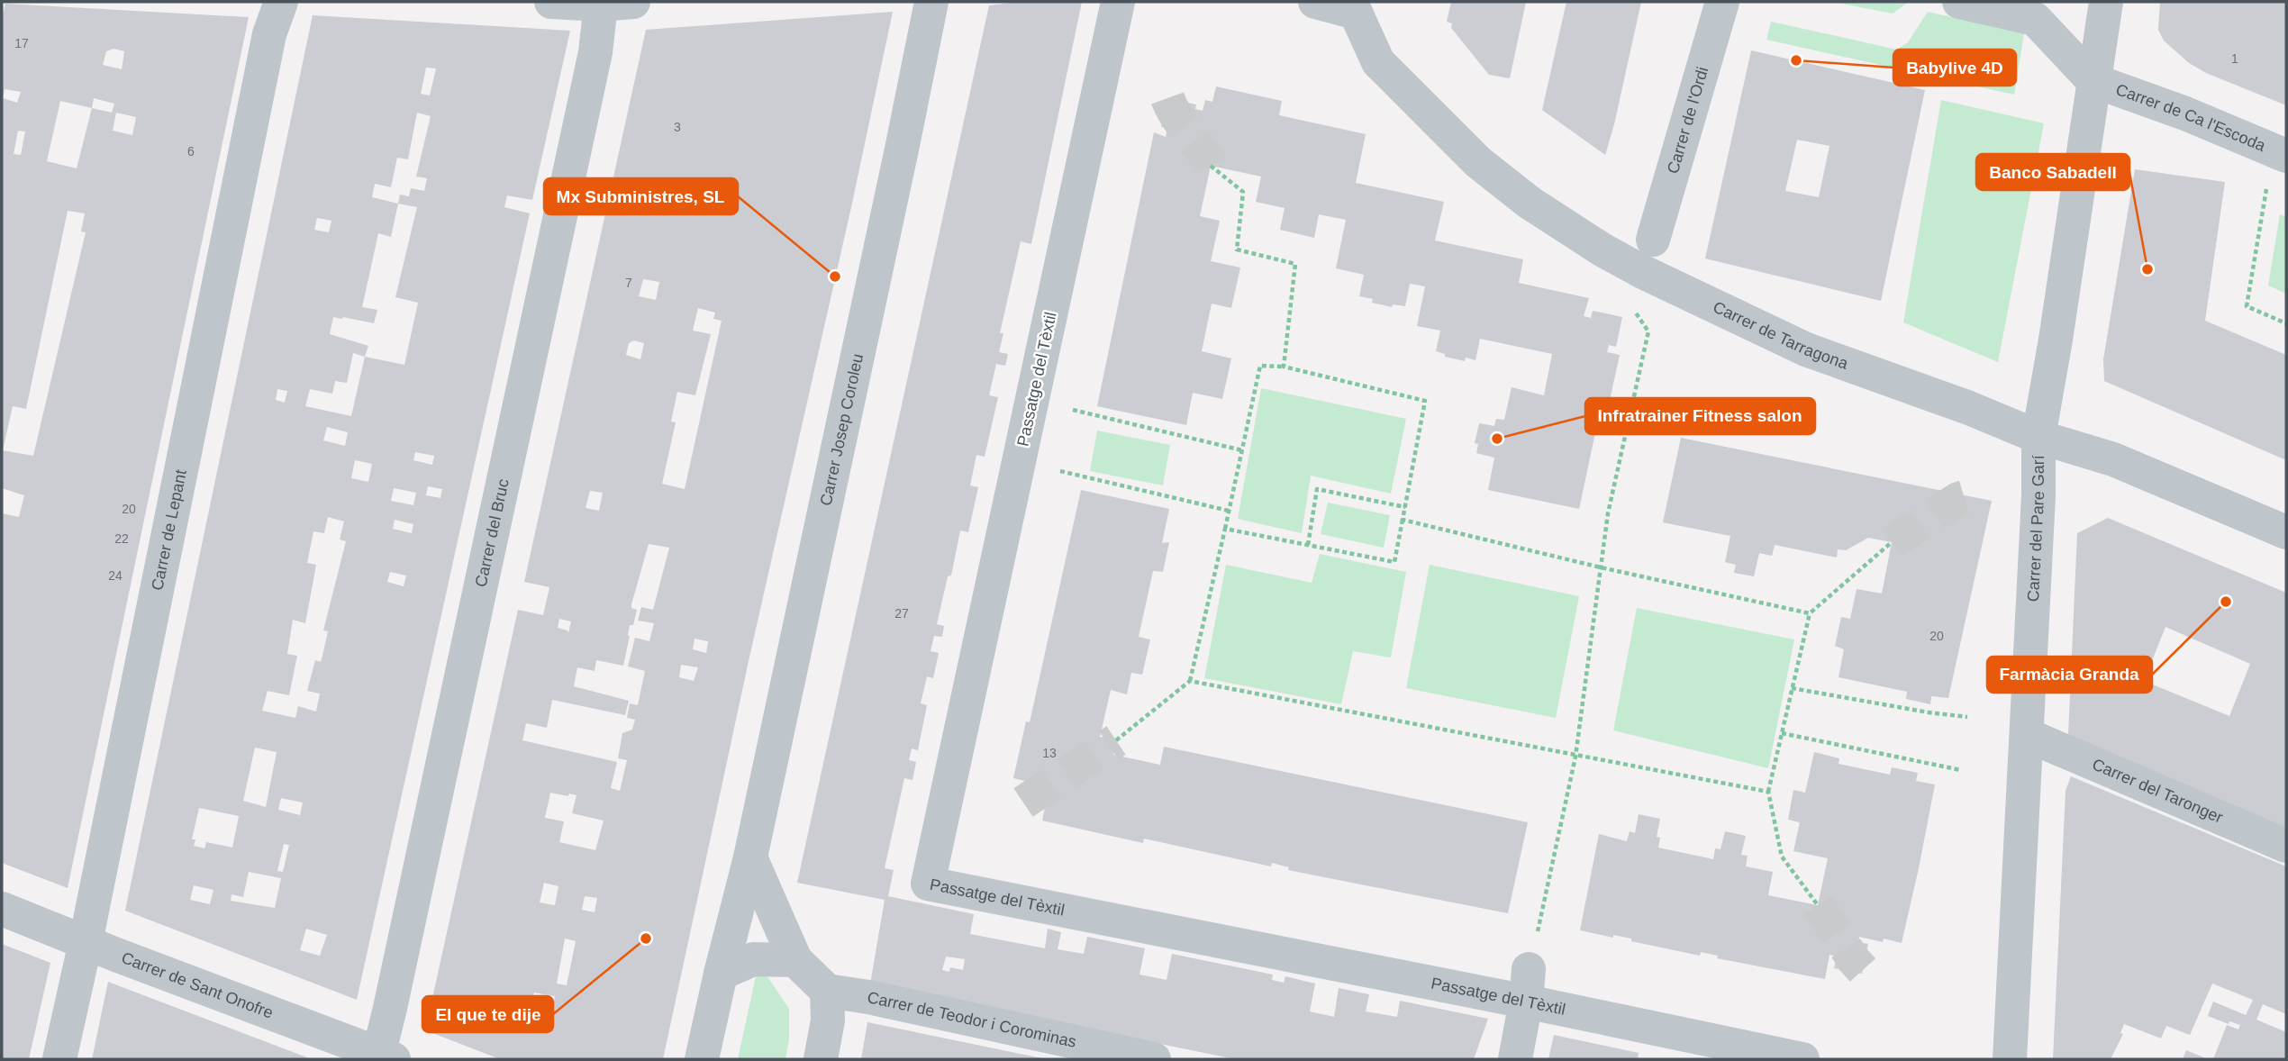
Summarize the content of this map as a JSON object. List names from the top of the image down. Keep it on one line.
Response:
{"streets":{"street":["Carrer de Ca l'Escoda","Carrer de l'Ordi","Carrer de Tarragona","Passatge del Tèxtil","Carrer Josep Coroleu","Carrer del Pare Garí","Carrer de Lepant","Carrer del Bruc","Carrer del Taronger","Carrer de Sant Onofre","Carrer de Teodor i Corominas"]},"crossings":[["Carrer de Ca l'Escoda","Carrer del Pare Garí"],["Carrer de Tarragona","Carrer del Pare Garí"],["Carrer del Pare Garí","Carrer del Taronger"],["Carrer de Lepant","Carrer de Sant Onofre"],["Carrer del Bruc","Carrer de Sant Onofre"]],"places":["Babylive 4D","Banco Sabadell","Mx Subministres, SL","Infratrainer Fitness salon","Farmàcia Granda","El que te dije"],"house_numbers":["17","1","3","6","7","20","22","24","27","20","13"]}
